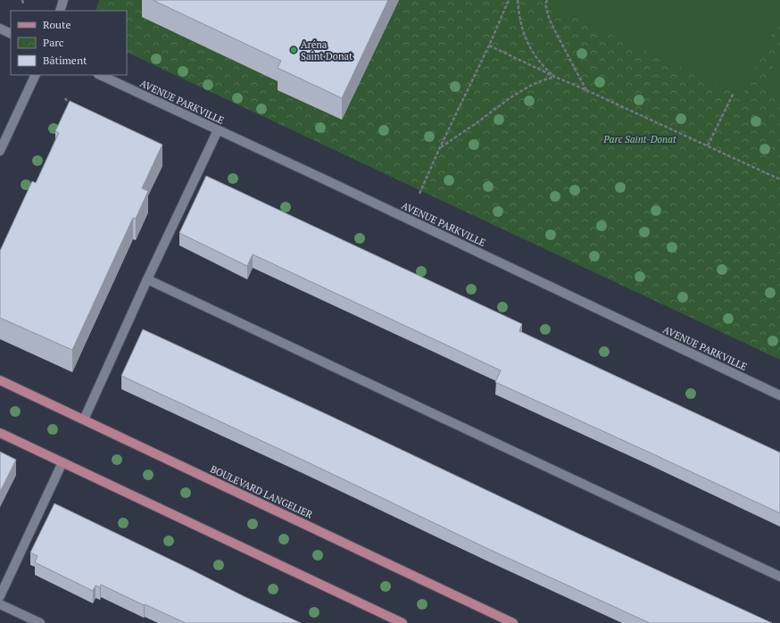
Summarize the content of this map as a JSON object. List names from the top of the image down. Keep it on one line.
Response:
{"streets":{"main road":["BOULEVARD LANGELIER"],"street":["AVENUE PARKVILLE"]},"parks":["Parc Saint-Donat"],"places":["Aréna Saint Donat"],"legend":["Route","Parc","Bâtiment"]}
